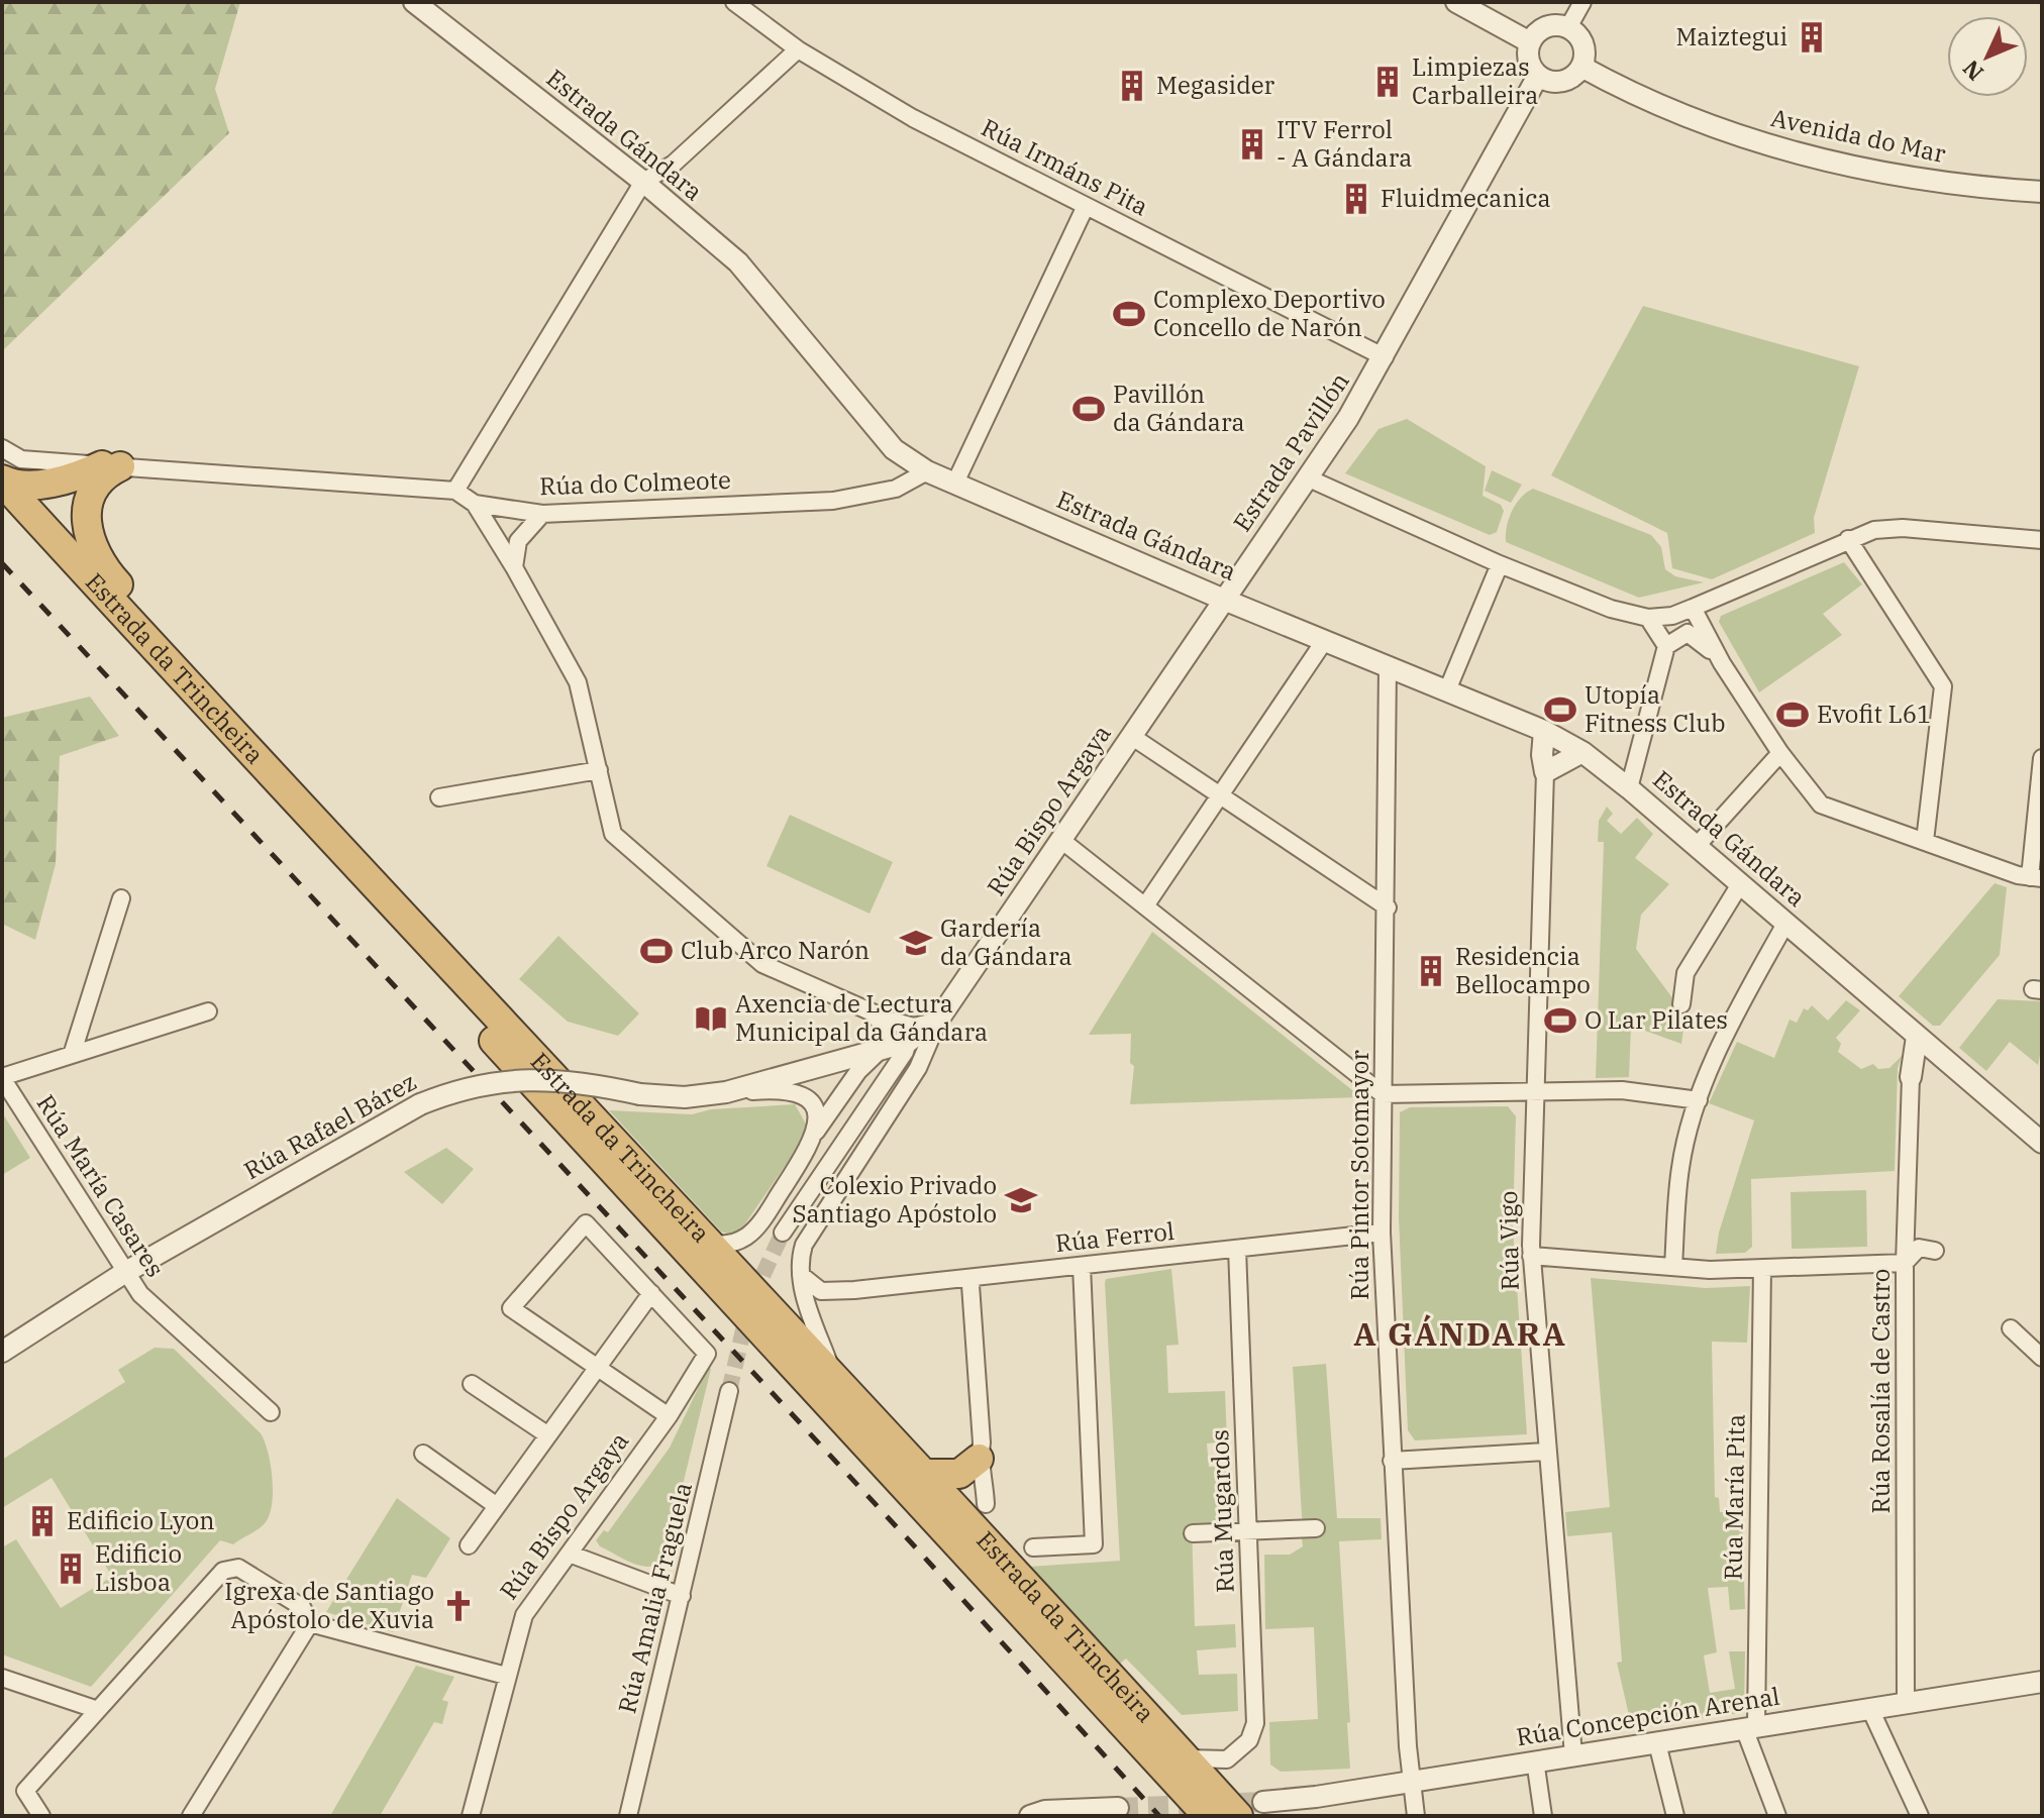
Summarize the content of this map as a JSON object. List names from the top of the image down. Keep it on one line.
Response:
{"streets":{"highway":["Estrada da Trincheira"],"street":["Estrada Gándara","Avenida do Mar","Rúa Irmáns Pita","Estrada Pavillón","Rúa do Colmeote","Rúa Bispo Argaya","Rúa Rafael Bárez","Rúa Pintor Sotomayor","Rúa María Casares","Rúa Ferrol","Rúa Vigo","Rúa Rosalía de Castro","Rúa María Pita","Rúa Mugardos","Rúa Amalia Fraguela","Rúa Concepción Arenal"]},"crossings":[["Estrada Gándara","Estrada Pavillón"],["Estrada Gándara","Rúa do Colmeote"],["Estrada Gándara","Rúa Bispo Argaya"],["Estrada Gándara","Rúa Pintor Sotomayor"],["Avenida do Mar","Estrada Pavillón"],["Rúa Irmáns Pita","Estrada Pavillón"],["Estrada Pavillón","Rúa Bispo Argaya"],["Estrada da Trincheira","Rúa Mugardos"],["Rúa Bispo Argaya","Rúa Rafael Bárez"],["Rúa Rafael Bárez","Rúa María Casares"],["Rúa Pintor Sotomayor","Rúa Ferrol"],["Rúa Pintor Sotomayor","Rúa Concepción Arenal"],["Rúa Ferrol","Rúa Mugardos"],["Rúa Vigo","Rúa Concepción Arenal"],["Rúa Rosalía de Castro","Rúa Concepción Arenal"],["Rúa María Pita","Rúa Concepción Arenal"]],"districts":["A GÁNDARA"],"places":{"building":["Maiztegui","Limpiezas Carballeira","Megasider","ITV Ferrol - A Gándara","Fluidmecanica","Residencia Bellocampo","Edificio Lyon","Edificio Lisboa"],"sports":["Complexo Deportivo Concello de Narón","Pavillón da Gándara","Utopía Fitness Club","Evofit L61","Club Arco Narón","O Lar Pilates"],"school or university":["Gardería da Gándara","Colexio Privado Santiago Apóstolo"],"library":["Axencia de Lectura Municipal da Gándara"],"church":["Igrexa de Santiago Apóstolo de Xuvia"]},"north":"bottom left"}
